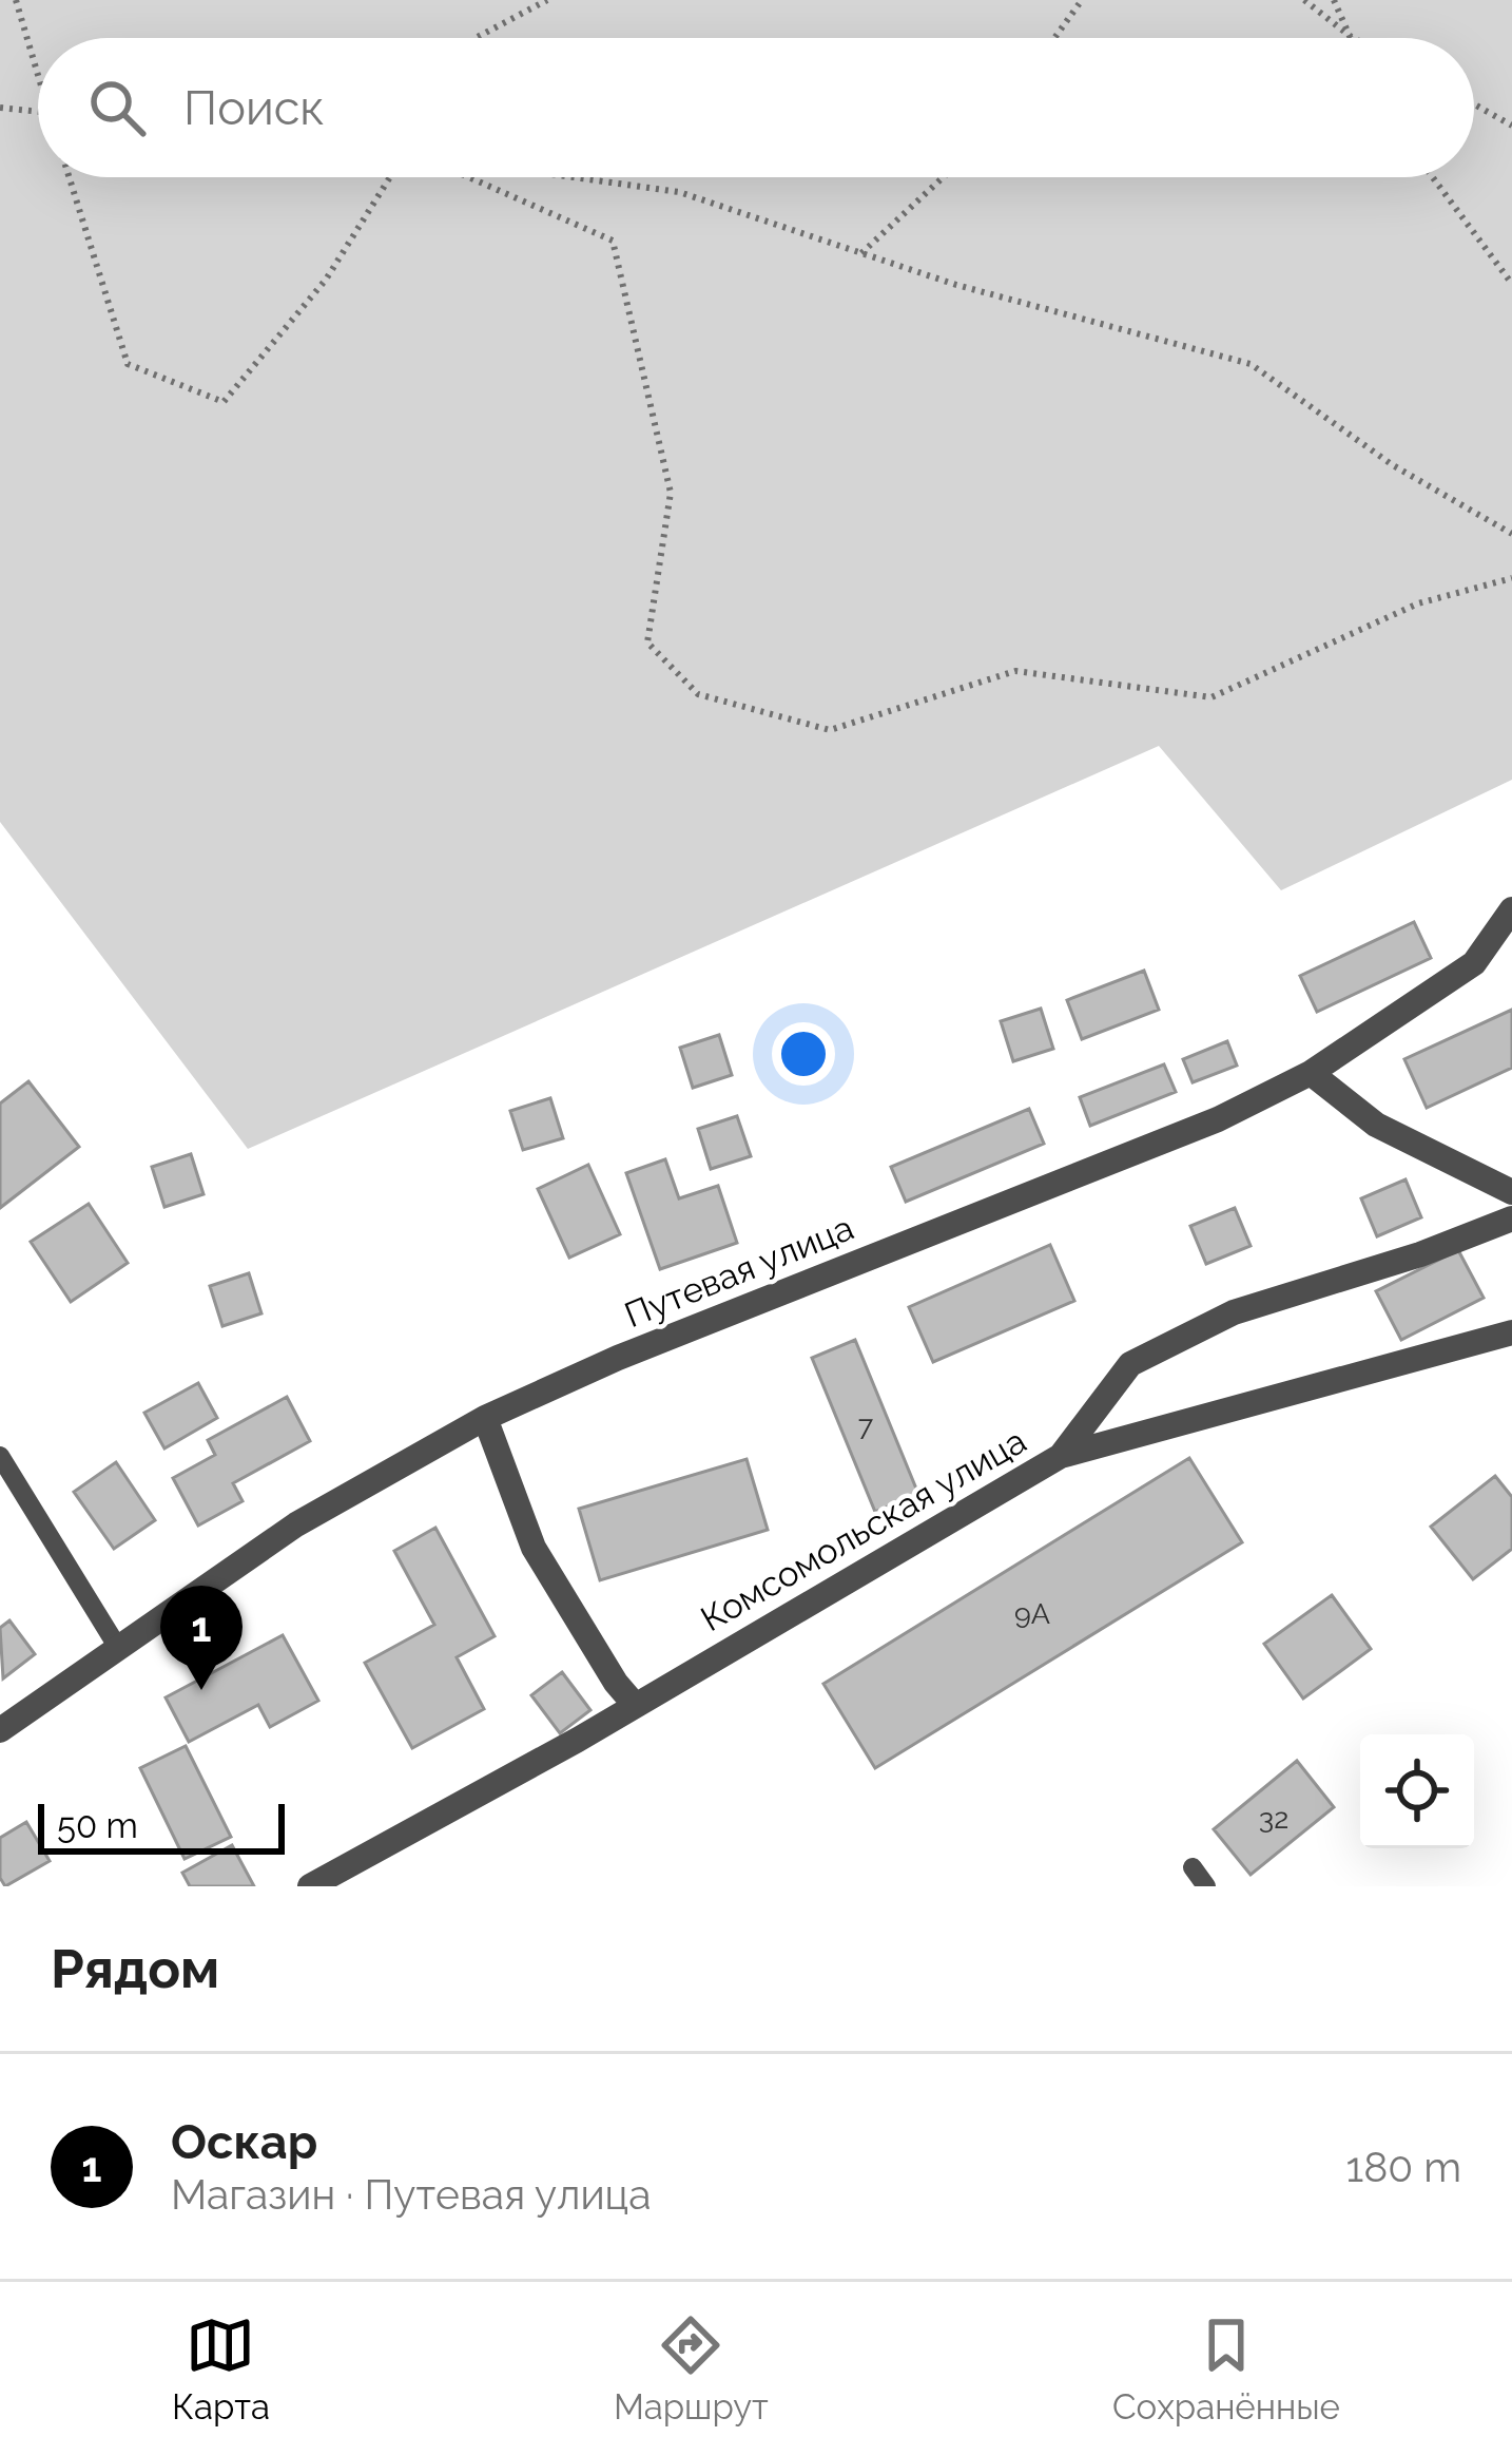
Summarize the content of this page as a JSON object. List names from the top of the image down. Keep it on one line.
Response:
{"streets":{"street":["Путевая улица","Комсомольская улица"]},"house_numbers":["7","9А","32"],"scale_bar":"50 m","page":{"search":"Поиск","pins":"1","scale":"50 m","heading":"Рядом","list":[{"mark":"1","name":"Оскар","note":"Магазин · Путевая улица","value":"180 m"}],"nav":["Карта","Маршрут","Сохранённые"]}}
